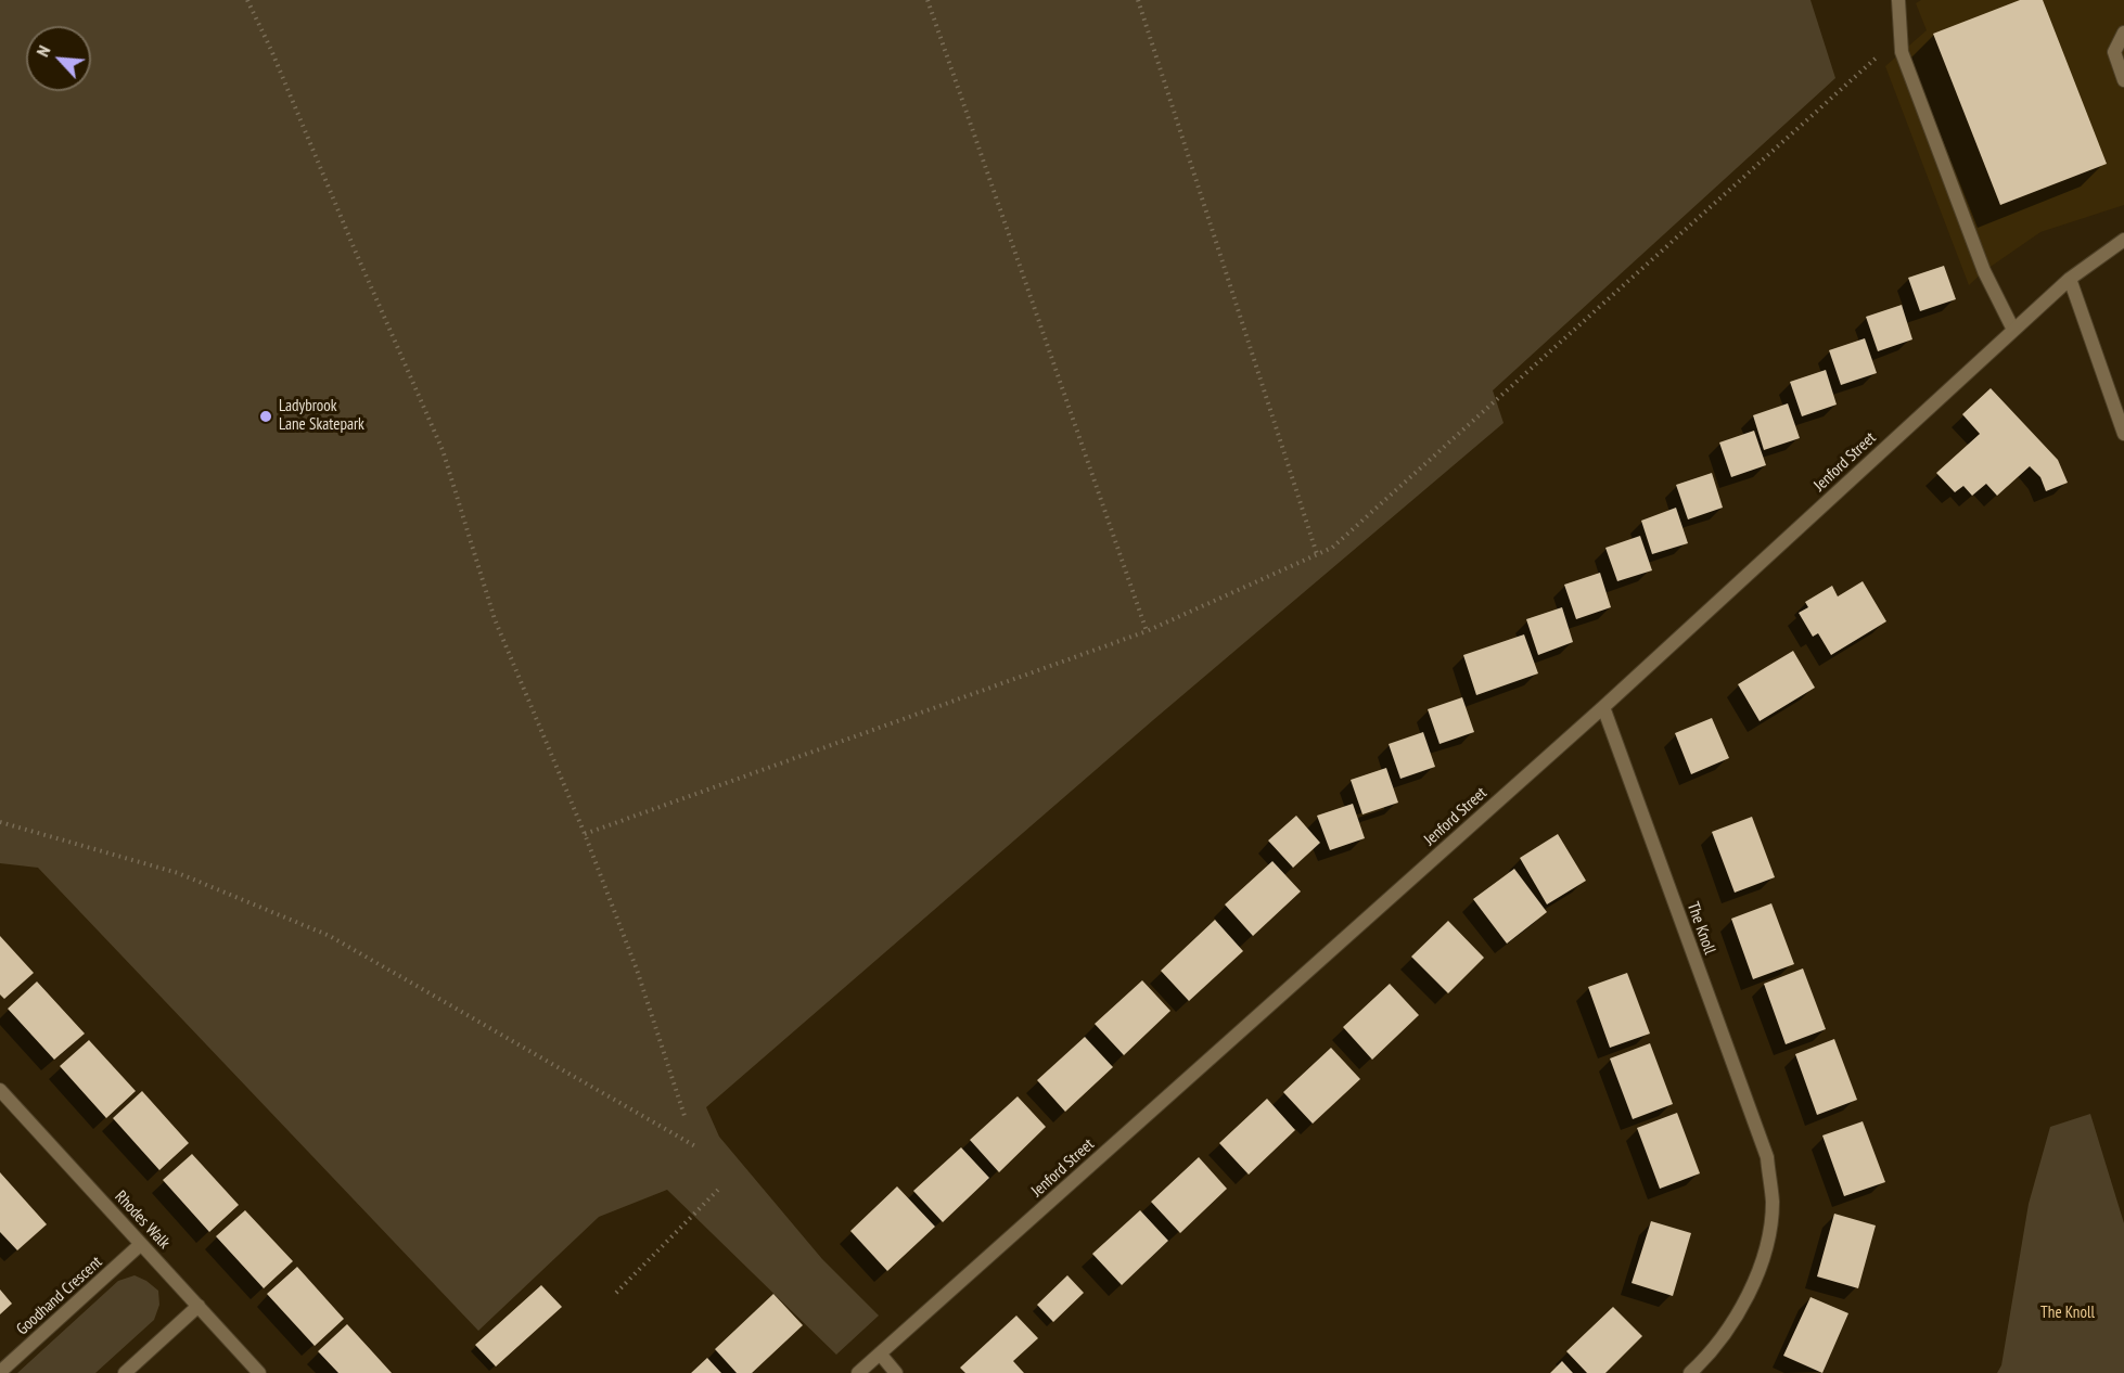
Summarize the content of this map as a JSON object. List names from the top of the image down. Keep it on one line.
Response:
{"streets":{"street":["Jenford Street","The Knoll","Rhodes Walk","Goodhand Crescent"]},"crossings":[["Jenford Street","The Knoll"],["Rhodes Walk","Goodhand Crescent"]],"parks":["The Knoll"],"places":["Ladybrook Lane Skatepark"],"north":"top left"}
